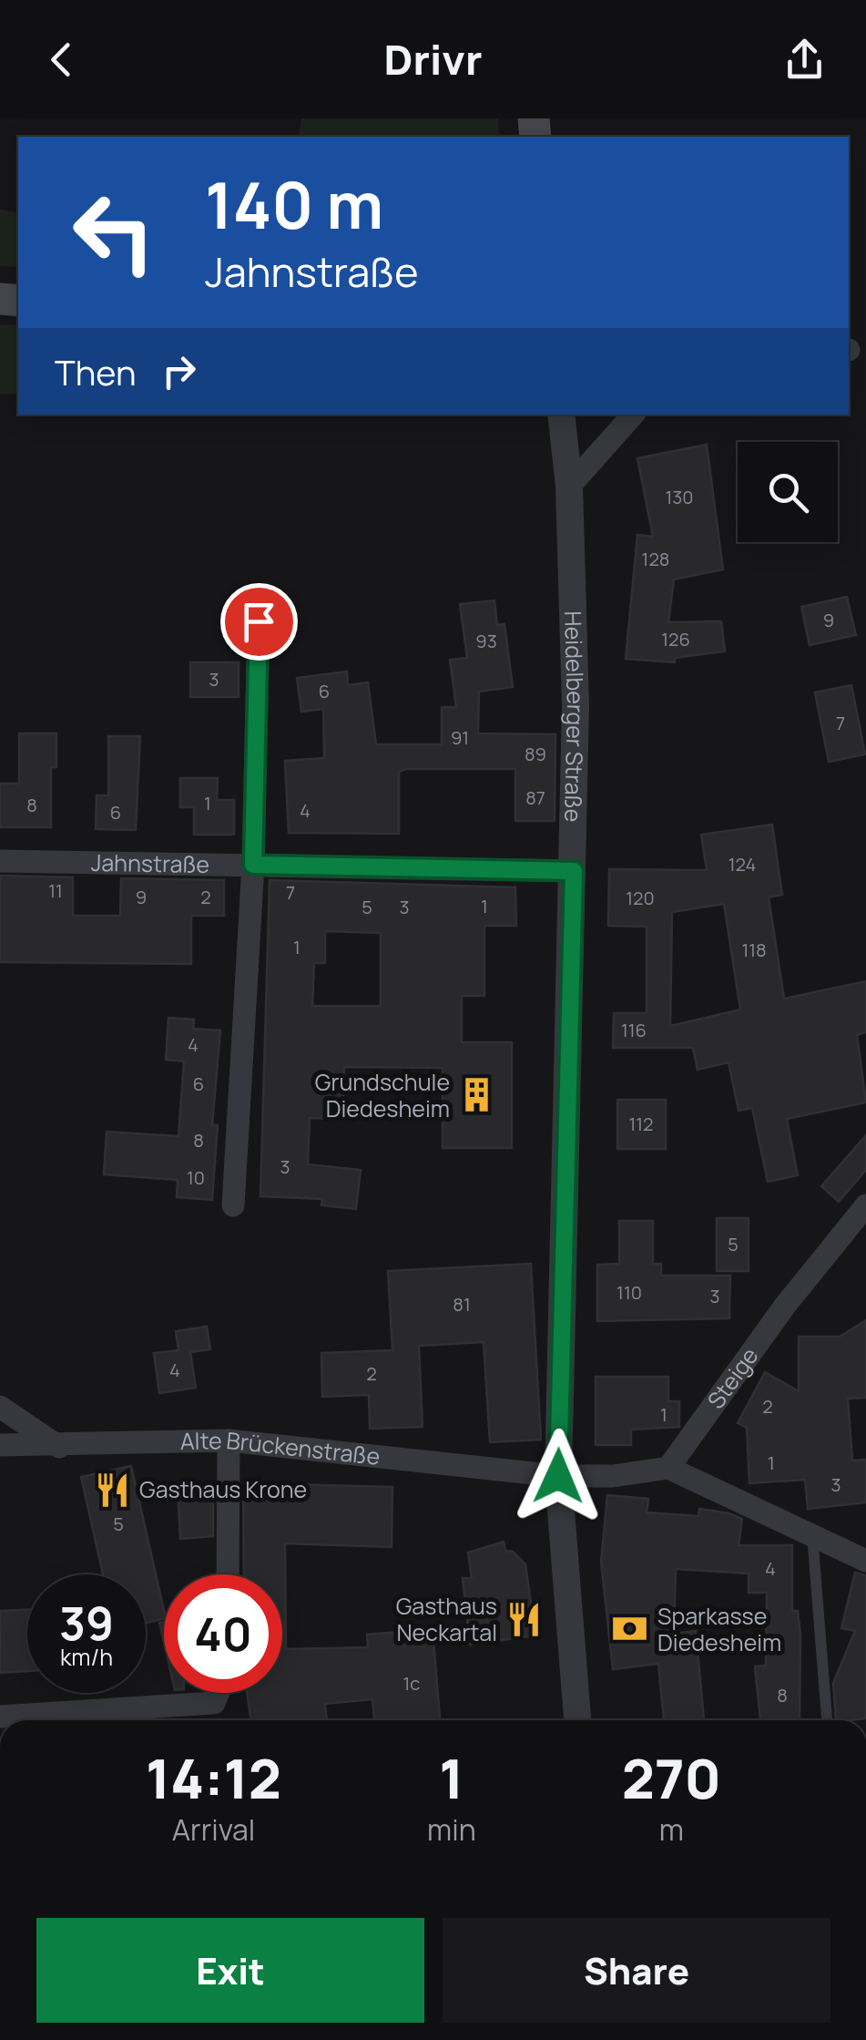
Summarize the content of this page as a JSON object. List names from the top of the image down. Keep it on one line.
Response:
{"streets":{"street":["Heidelberger Straße","Jahnstraße","Steige","Alte Brückenstraße"]},"crossings":[["Heidelberger Straße","Jahnstraße"],["Heidelberger Straße","Alte Brückenstraße"]],"places":{"building":["Grundschule Diedesheim"],"restaurant":["Gasthaus Krone","Gasthaus Neckartal"],"bank":["Sparkasse Diedesheim"]},"house_numbers":["130","128","9","126","93","3","6","7","91","89","87","1","8","4","6","124","11","7","9","2","120","1","5","3","1","118","116","4","6","112","8","3","10","5","110","3","81","4","2","2","1","1","3","5","4","1c","8"],"page":{"header":"Drivr","turn":["140 m","Jahnstraße"],"then":"Then","speed":"39 km/h","limit":"40","eta":["14:12","Arrival","1","min","270","m"],"buttons":["Exit","Share"]}}
